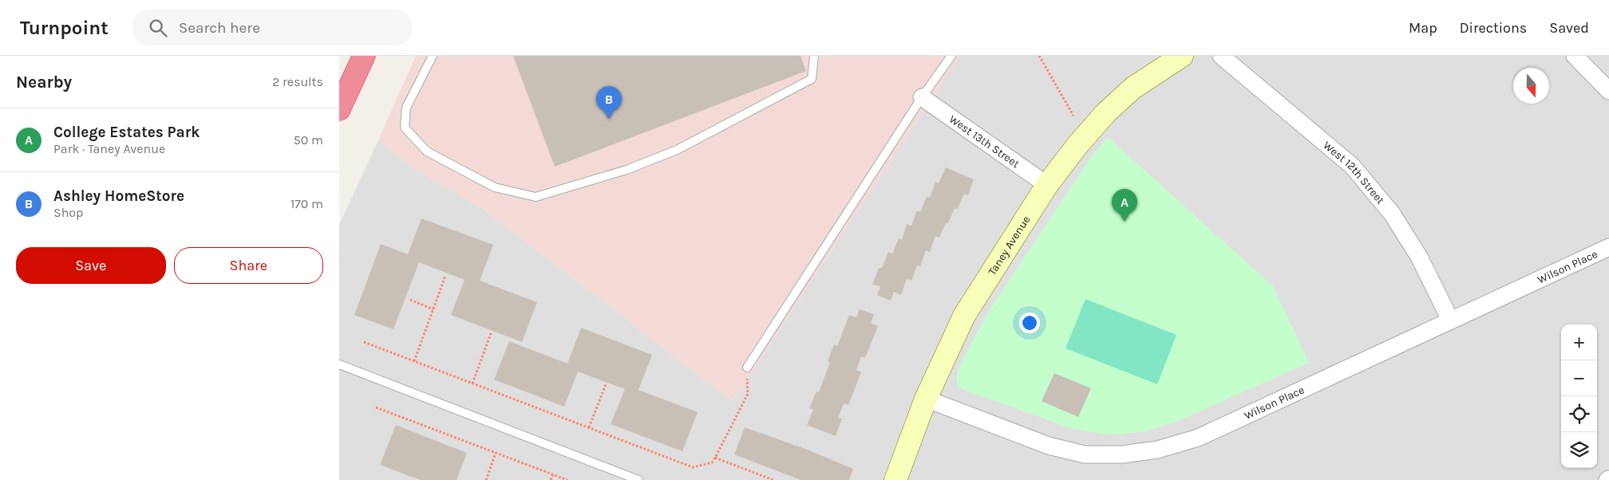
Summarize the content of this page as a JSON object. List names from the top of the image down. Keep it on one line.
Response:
{"streets":{"street":["West 13th Street","West 12th Street","Taney Avenue","Wilson Place"]},"crossings":[["West 13th Street","Taney Avenue"],["West 12th Street","Wilson Place"],["Taney Avenue","Wilson Place"]],"north":"bottom","page":{"header":"Turnpoint","search":"Search here","nav":["Map","Directions","Saved"],"heading":["Nearby","2 results"],"pins":["B","A"],"list":[{"mark":"A","name":"College Estates Park","note":"Park · Taney Avenue","value":"50 m"},{"mark":"B","name":"Ashley HomeStore","note":"Shop","value":"170 m"}],"buttons":["Save","Share"],"map_buttons":["+","−"]}}
